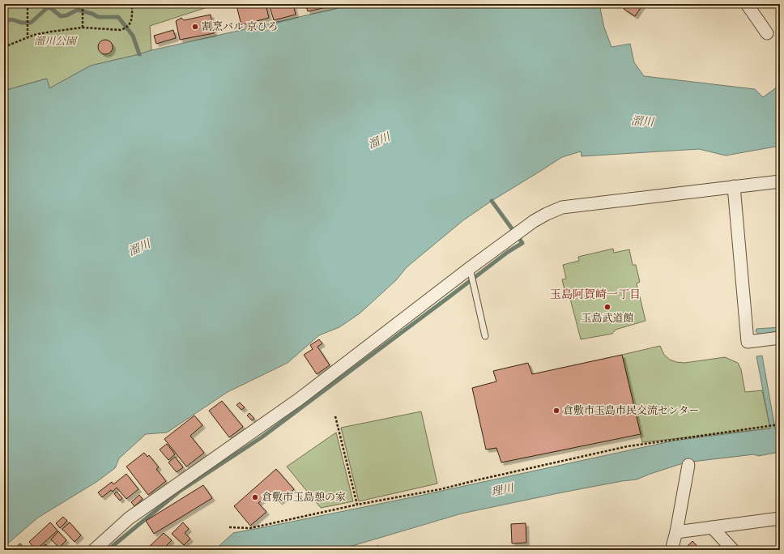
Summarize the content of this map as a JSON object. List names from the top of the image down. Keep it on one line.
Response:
{"districts":["玉島阿賀崎一丁目"],"water":["溜川","理川"],"parks":["溜川公園"],"places":["割烹バル 京ひろ","玉島武道館","倉敷市玉島市民交流センター","倉敷市玉島憩の家"]}
